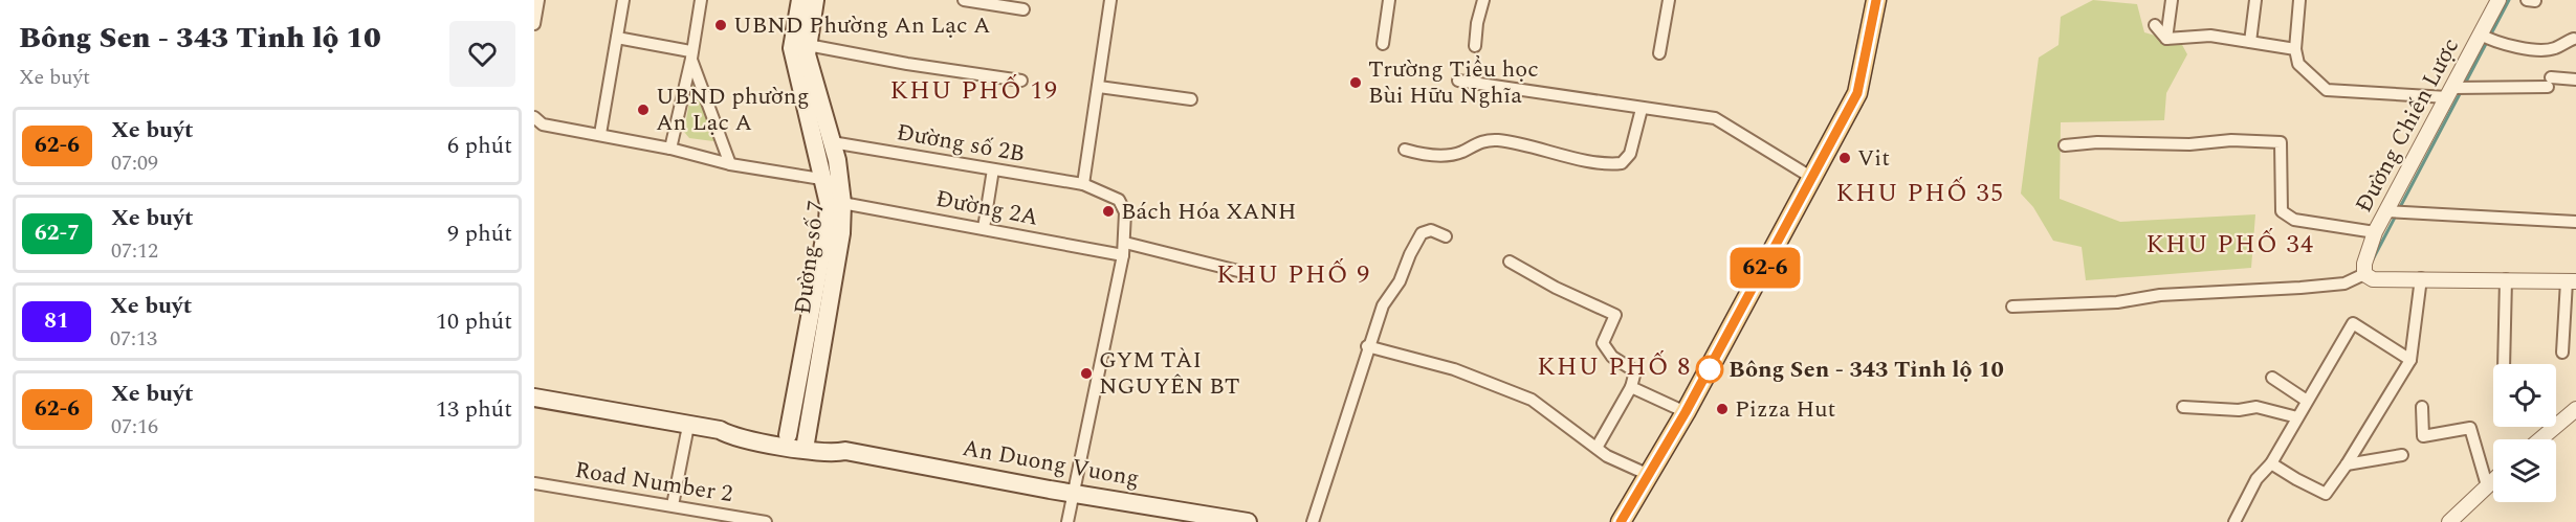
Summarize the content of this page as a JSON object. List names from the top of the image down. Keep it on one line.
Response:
{"streets":{"main road":["Đường số 7","An Duong Vuong"],"street":["Đường Chiến Lược","Đường số 2B","Đường 2A","Road Number 2"]},"crossings":[["Đường số 2B","Đường số 7"],["Đường 2A","Đường số 7"],["Đường số 7","An Duong Vuong"]],"districts":["KHU PHỐ 19","KHU PHỐ 35","KHU PHỐ 34","KHU PHỐ 9","KHU PHỐ 8"],"places":["UBND Phường An Lạc A","Trường Tiểu học Bùi Hữu Nghĩa","UBND phường An Lạc A","Vit","Bách Hóa XANH","Bông Sen - 343 Tỉnh lộ 10","GYM TÀI NGUYÊN BT","Pizza Hut"],"lines":["bus line 62-6"],"page":{"heading":["Bông Sen - 343 Tỉnh lộ 10","Xe buýt"],"on_map":"62-6","list":[{"mark":"62-6","name":"Xe buýt","note":"07:09","value":"6 phút"},{"mark":"62-7","name":"Xe buýt","note":"07:12","value":"9 phút"},{"mark":"81","name":"Xe buýt","note":"07:13","value":"10 phút"},{"mark":"62-6","name":"Xe buýt","note":"07:16","value":"13 phút"}]}}
